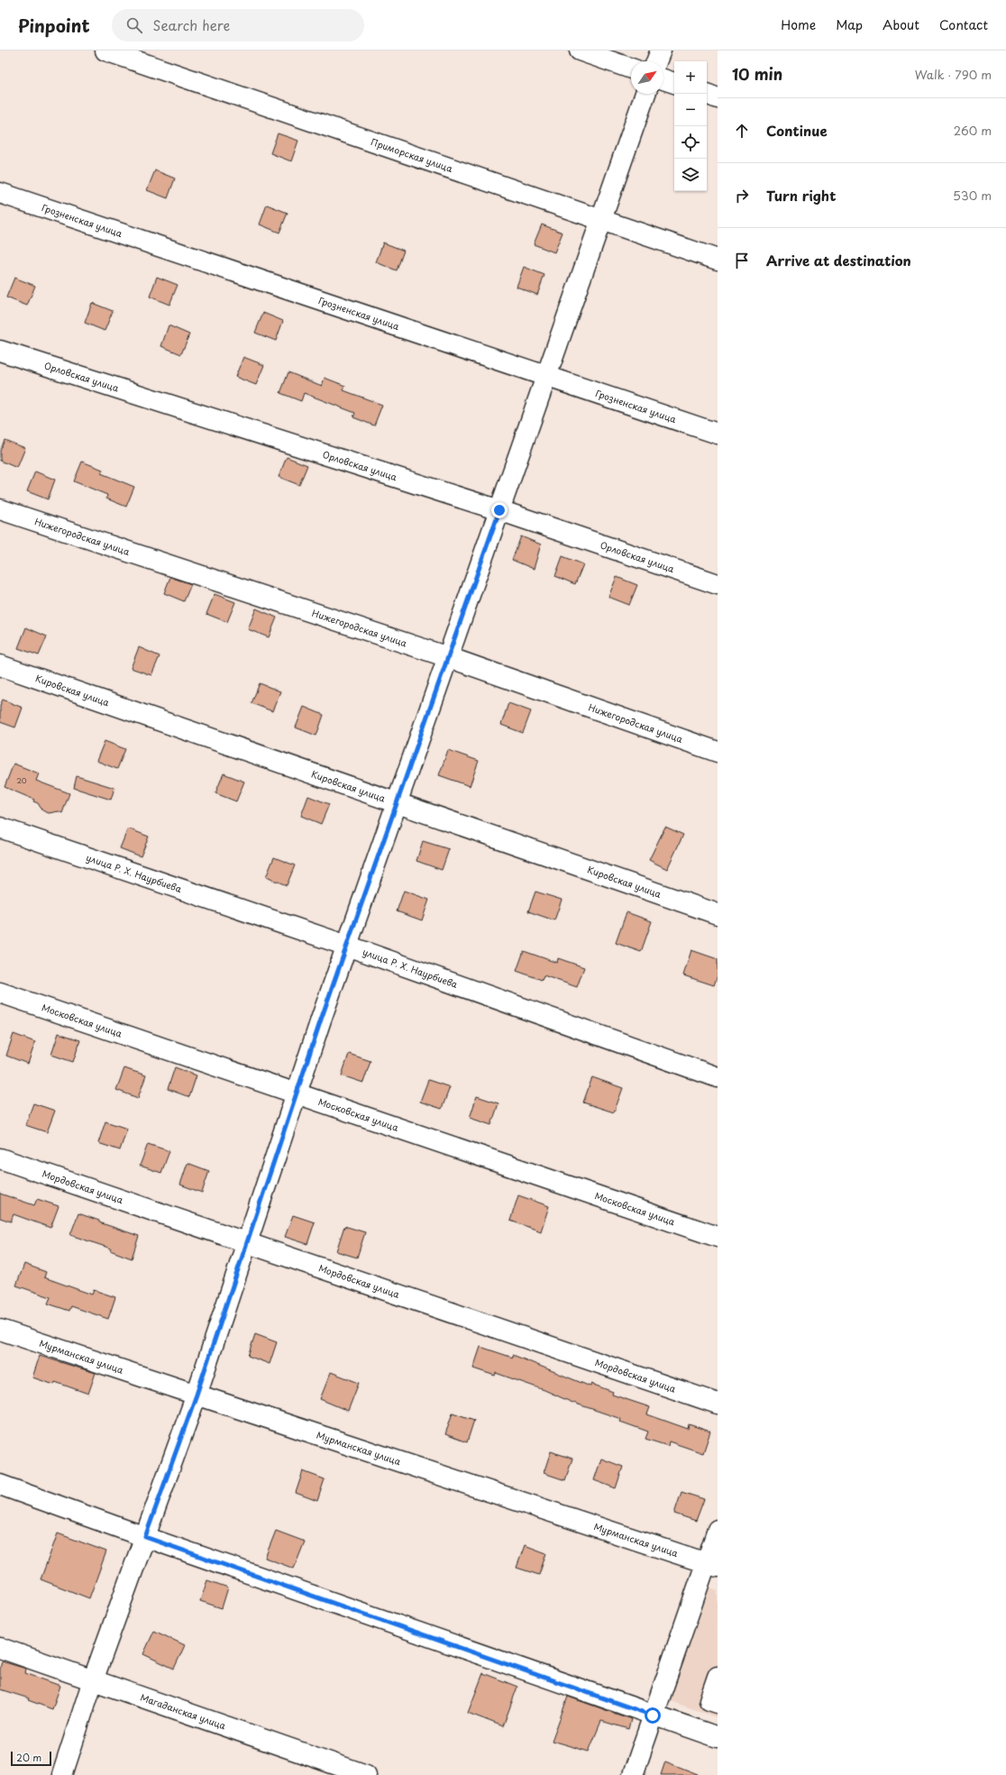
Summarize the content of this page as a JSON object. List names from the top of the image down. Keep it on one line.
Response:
{"streets":{"street":["Приморская улица","Грозненская улица","Орловская улица","Нижегородская улица","Кировская улица","улица Р. Х. Наурбиева","Московская улица","Мордовская улица","Мурманская улица","Магаданская улица"]},"house_numbers":["20"],"scale_bar":"20 m","north":"top right","page":{"header":"Pinpoint","search":"Search here","nav":["Home","Map","About","Contact"],"heading":["10 min","Walk · 790 m"],"map_buttons":["+","−"],"list":[["Continue","260 m"],["Turn right","530 m"],"Arrive at destination"],"scale":"20 m"}}
